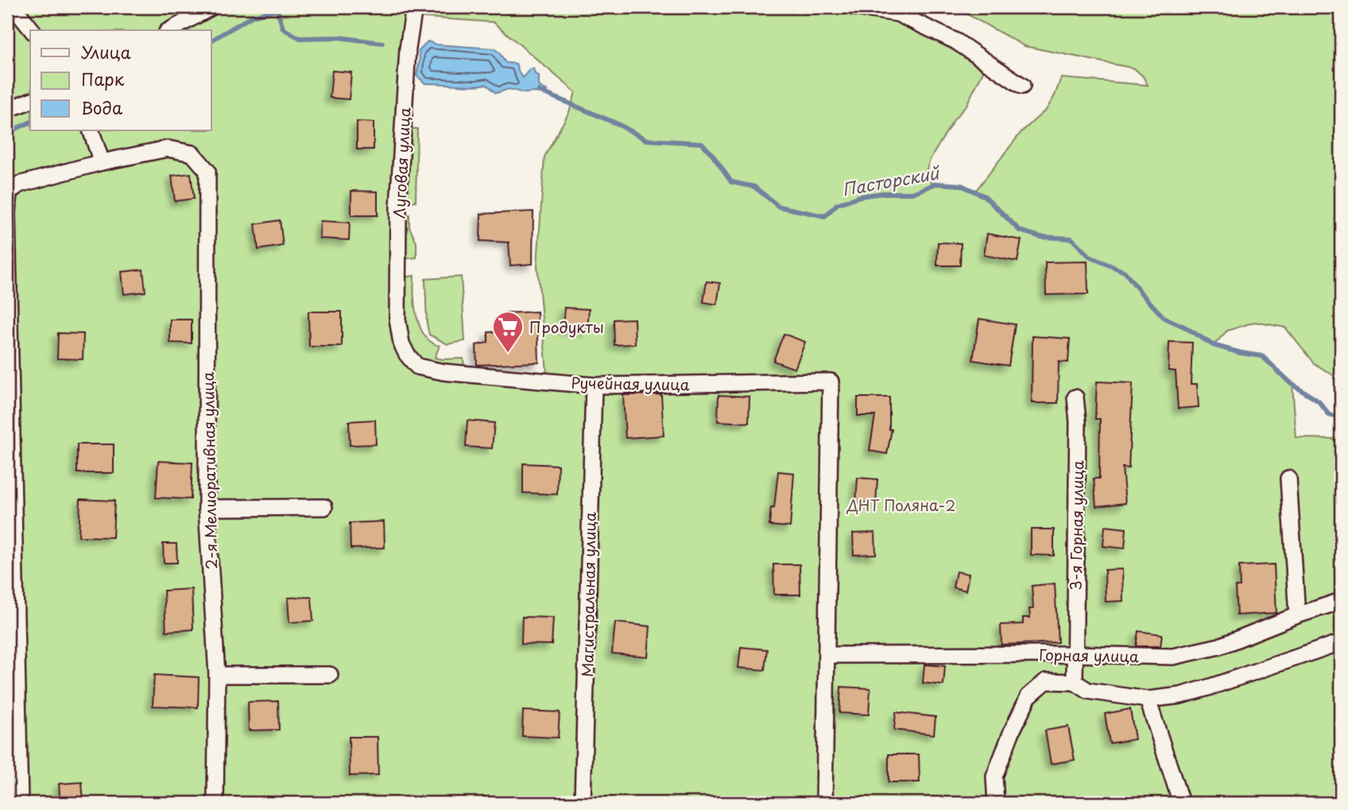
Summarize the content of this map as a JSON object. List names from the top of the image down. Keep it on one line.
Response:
{"streets":{"street":["Луговая улица","Ручейная улица","2-я Мелиоративная улица","3-я Горная улица","Магистральная улица","Горная улица"]},"crossings":[["Луговая улица","Ручейная улица"],["Ручейная улица","Магистральная улица"],["Ручейная улица","Горная улица"],["3-я Горная улица","Горная улица"]],"water":["Пасторский"],"parks":["ДНТ Поляна-2"],"places":{"supermarket":["Продукты"]},"legend":["Улица","Парк","Вода"]}
